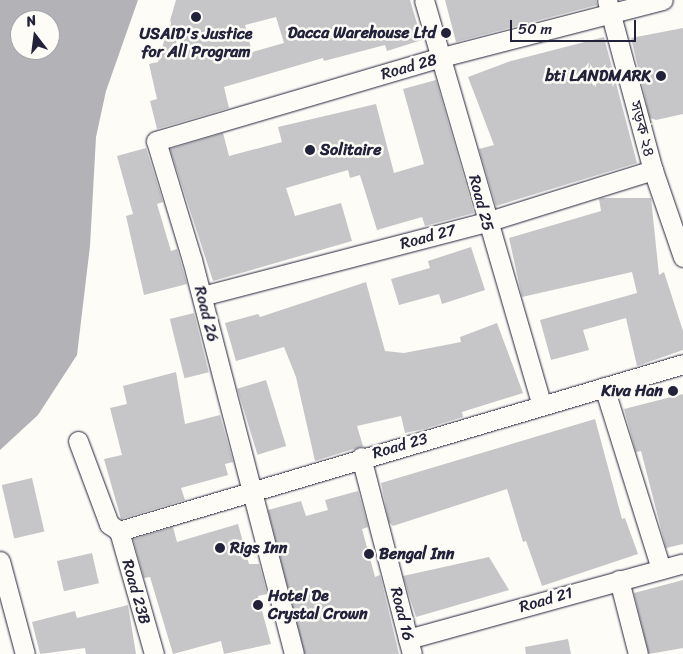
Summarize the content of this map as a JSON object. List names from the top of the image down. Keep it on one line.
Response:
{"streets":{"street":["Road 28","সড়ক ২৪","Road 25","Road 27","Road 26","Road 23","Road 23B","Road 21","Road 16"]},"crossings":[["Road 28","সড়ক ২৪"],["Road 28","Road 25"],["Road 28","Road 26"],["সড়ক ২৪","Road 27"],["Road 25","Road 27"],["Road 25","Road 23"],["Road 27","Road 26"],["Road 26","Road 23"],["Road 23","Road 23B"],["Road 23","Road 16"],["Road 21","Road 16"]],"places":["USAID's Justice for All Program","Dacca Warehouse Ltd","bti LANDMARK","Solitaire","Kiva Han","Rigs Inn","Bengal Inn","Hotel De Crystal Crown"],"scale_bar":"50 m","north":"top"}
